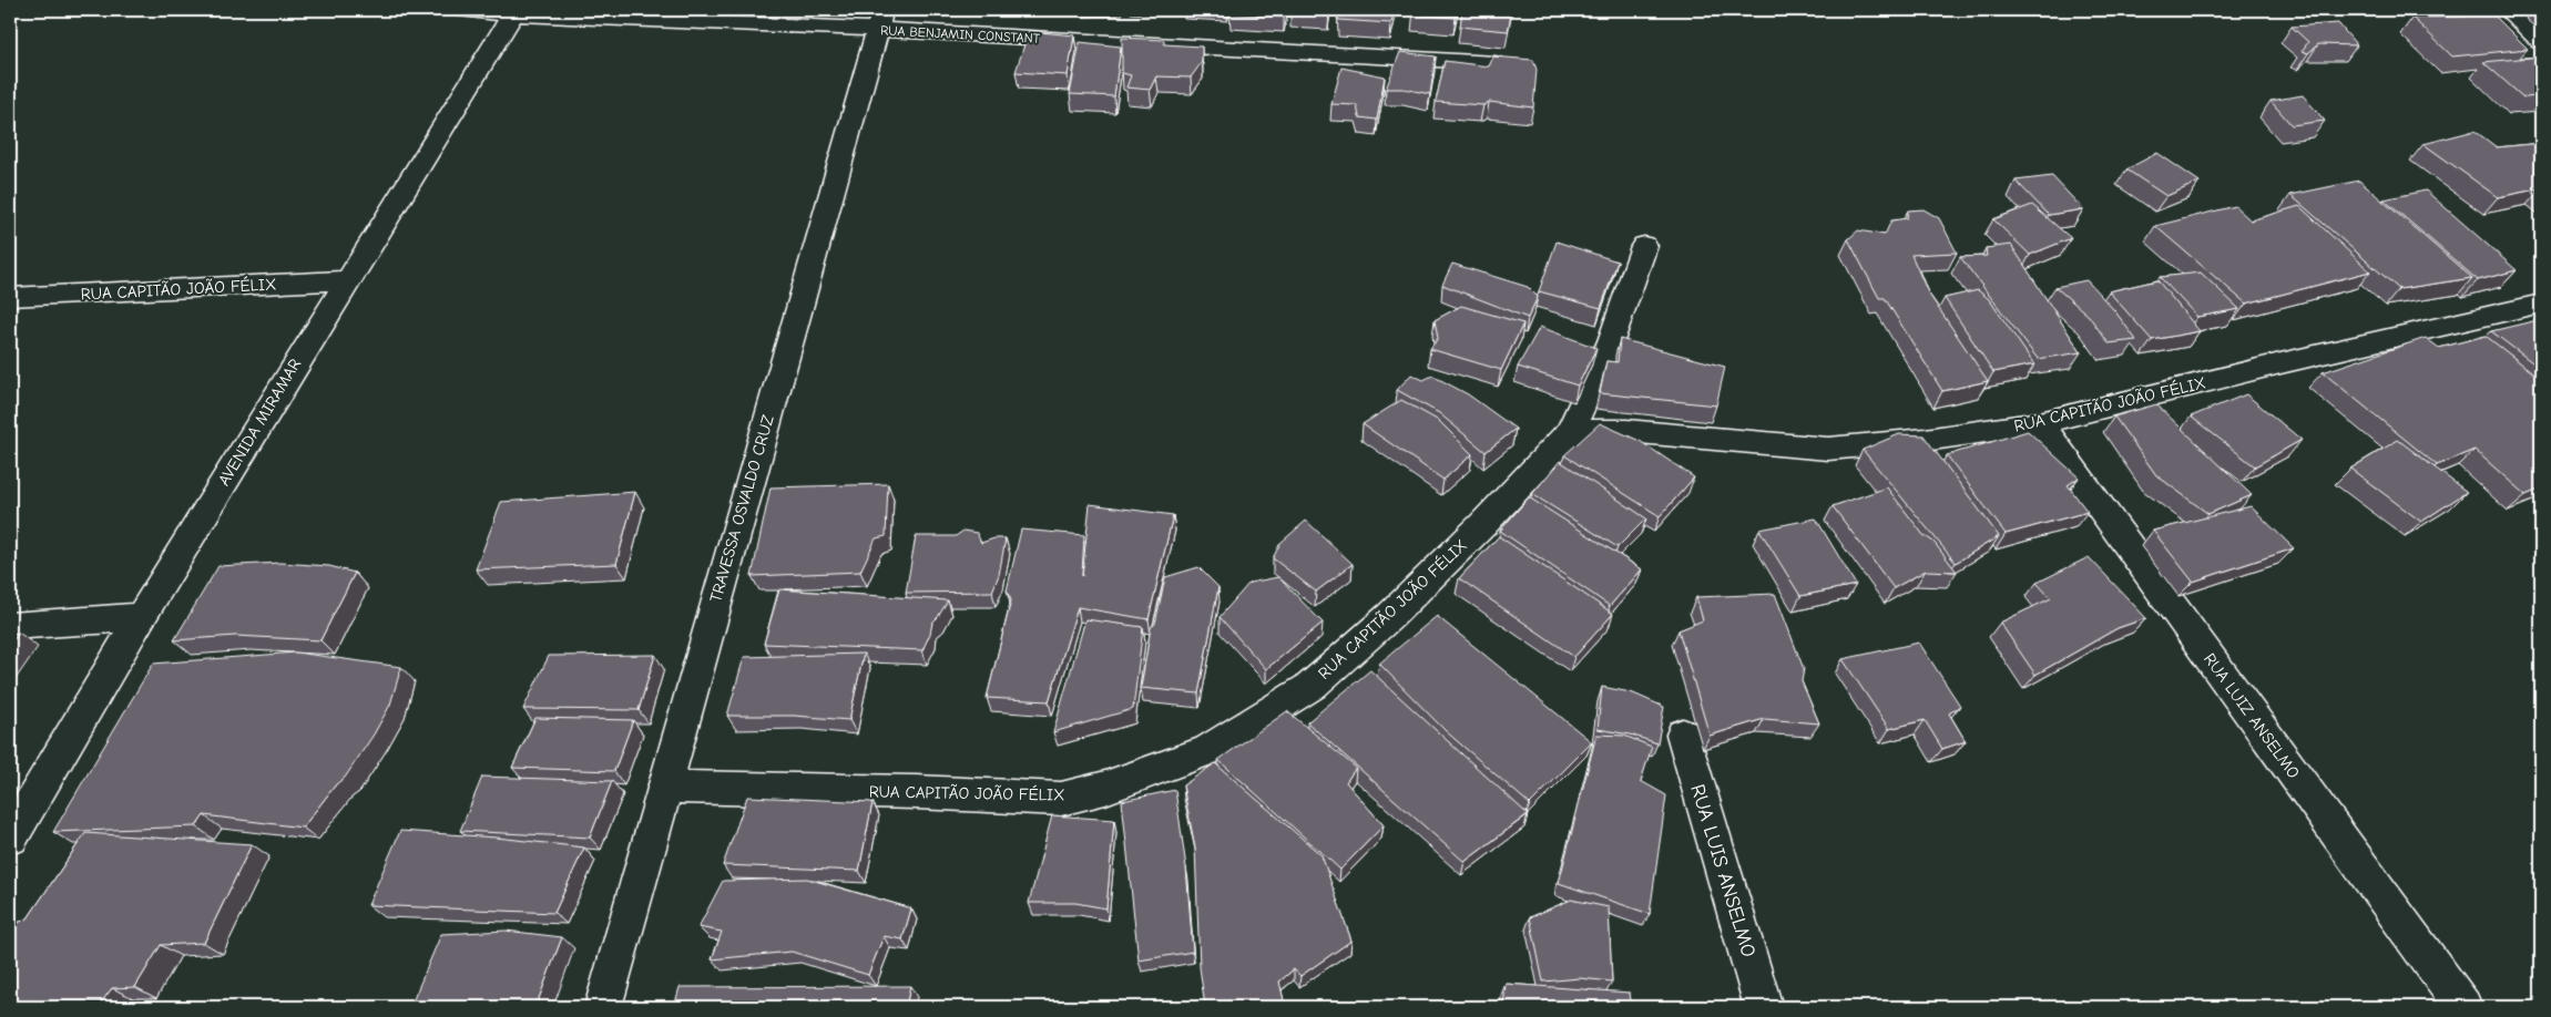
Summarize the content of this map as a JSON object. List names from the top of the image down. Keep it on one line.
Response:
{"streets":{"street":["RUA BENJAMIN CONSTANT","RUA CAPITÃO JOÃO FÉLIX","AVENIDA MIRAMAR","TRAVESSA OSVALDO CRUZ","RUA LUIZ ANSELMO","RUA LUIS ANSELMO"]},"crossings":[["RUA BENJAMIN CONSTANT","AVENIDA MIRAMAR"],["RUA BENJAMIN CONSTANT","TRAVESSA OSVALDO CRUZ"],["RUA CAPITÃO JOÃO FÉLIX","AVENIDA MIRAMAR"],["RUA CAPITÃO JOÃO FÉLIX","TRAVESSA OSVALDO CRUZ"],["RUA CAPITÃO JOÃO FÉLIX","RUA LUIZ ANSELMO"]]}
